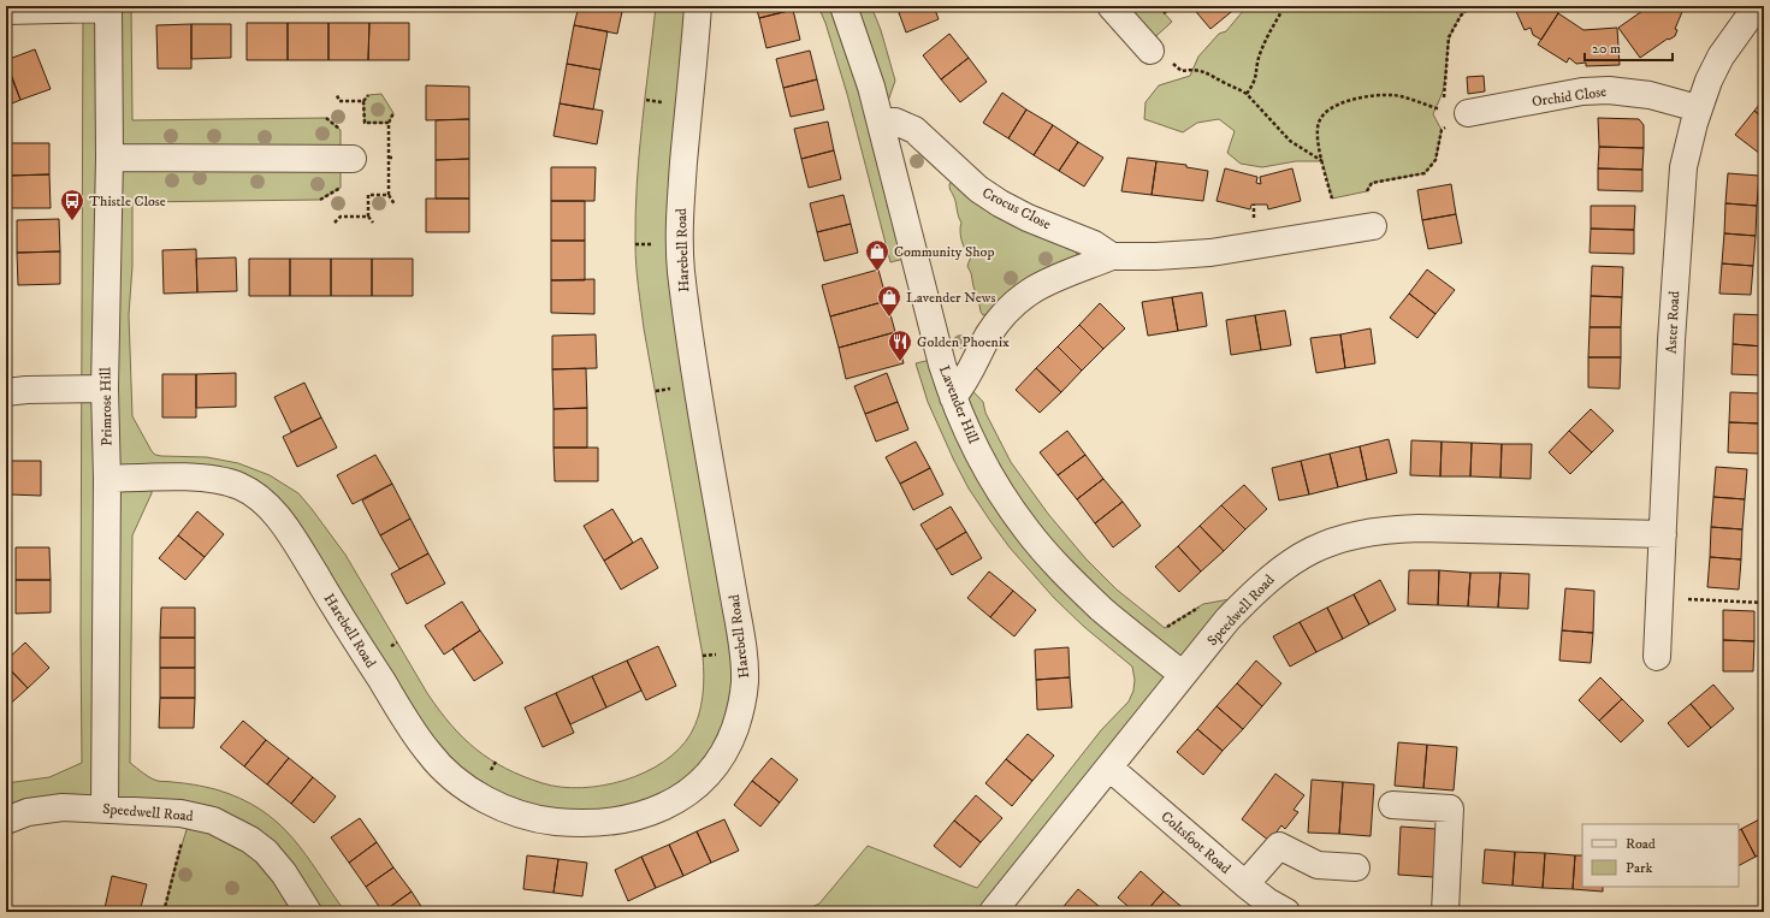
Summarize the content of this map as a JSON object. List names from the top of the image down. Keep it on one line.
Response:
{"streets":{"street":["Orchid Close","Crocus Close","Harebell Road","Aster Road","Lavender Hill","Primrose Hill","Speedwell Road","Coltsfoot Road"]},"crossings":[["Orchid Close","Aster Road"],["Crocus Close","Lavender Hill"],["Harebell Road","Primrose Hill"],["Aster Road","Speedwell Road"],["Lavender Hill","Speedwell Road"],["Primrose Hill","Speedwell Road"],["Speedwell Road","Coltsfoot Road"]],"places":{"bus stop":["Thistle Close"],"shop":["Community Shop","Lavender News"],"restaurant":["Golden Phoenix"]},"legend":["Road","Park"],"scale_bar":"20 m"}
